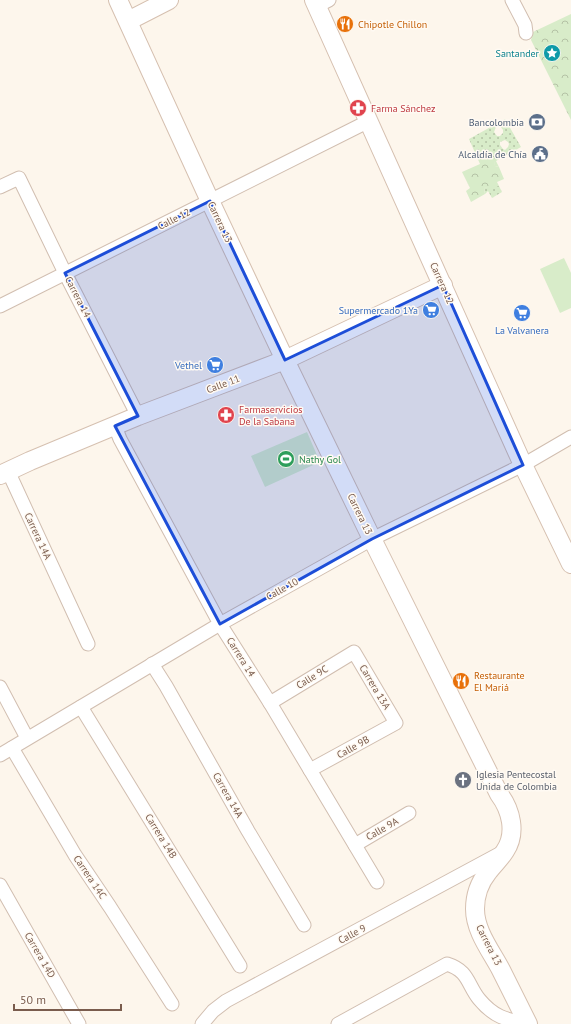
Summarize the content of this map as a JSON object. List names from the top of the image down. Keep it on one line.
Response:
{"streets":{"main road":["Carrera 13","Carrera 12","Calle 11"],"street":["Calle 12","Carrera 14","Carrera 14A","Calle 10","Calle 9C","Carrera 13A","Calle 9B","Calle 9A","Carrera 14B","Carrera 14C","Calle 9","Carrera 14D"]},"crossings":[["Calle 12","Carrera 13"],["Calle 12","Carrera 12"],["Calle 12","Carrera 14"],["Carrera 13","Calle 11"],["Carrera 13","Calle 10"],["Carrera 13","Calle 9"],["Carrera 12","Calle 11"],["Carrera 12","Calle 10"],["Carrera 14","Calle 11"],["Carrera 14","Calle 10"],["Carrera 14","Calle 9C"],["Carrera 14","Calle 9B"],["Carrera 14","Calle 9A"],["Calle 11","Carrera 14A"],["Carrera 14A","Calle 10"],["Calle 10","Carrera 14B"],["Calle 10","Carrera 14C"],["Calle 9C","Carrera 13A"],["Carrera 13A","Calle 9B"]],"places":{"restaurant":["Chipotle Chillon","Restaurante El Mariá"],"place":["Santander"],"pharmacy":["Farma Sánchez","Farmaservicios De la Sabana"],"bank":["Bancolombia"],"public building":["Alcaldía de Chía"],"supermarket":["Supermercado 1Ya","La Valvanera","Vethel"],"sports":["Nathy Gol"],"church":["Iglesia Pentecostal Unida de Colombia"]},"scale_bar":"50 m"}
